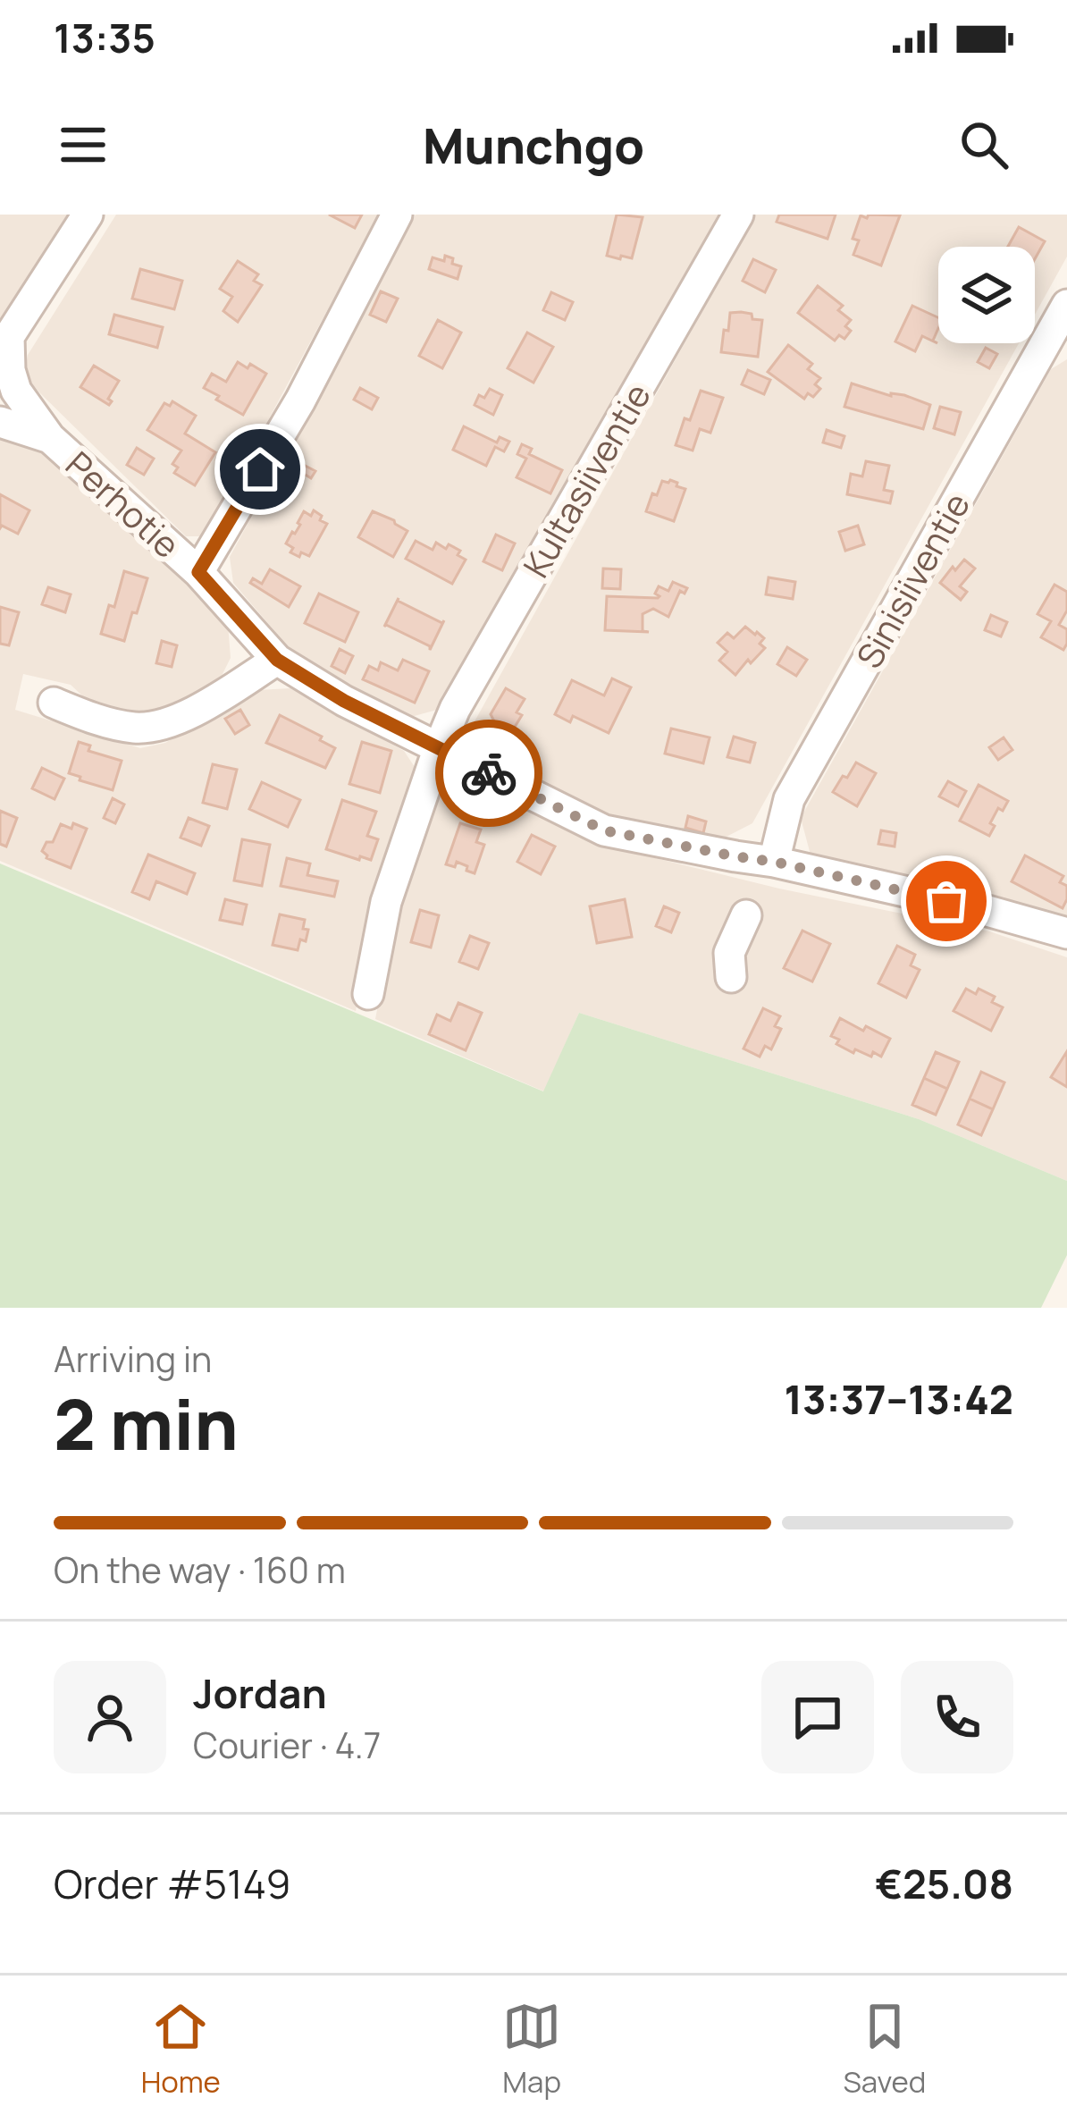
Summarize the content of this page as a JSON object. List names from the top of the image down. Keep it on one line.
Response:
{"streets":{"street":["Kultasiiventie","Perhotie","Sinisiiventie"]},"crossings":[["Kultasiiventie","Perhotie"],["Perhotie","Sinisiiventie"]],"page":{"status":"13:35","header":"Munchgo","heading":["2 min","Arriving in","13:37–13:42"],"panel":["Jordan","Courier · 4.7","Order #5149","€25.08"],"bar":"On the way · 160 m","tabs":["Home","Map","Saved"]}}
